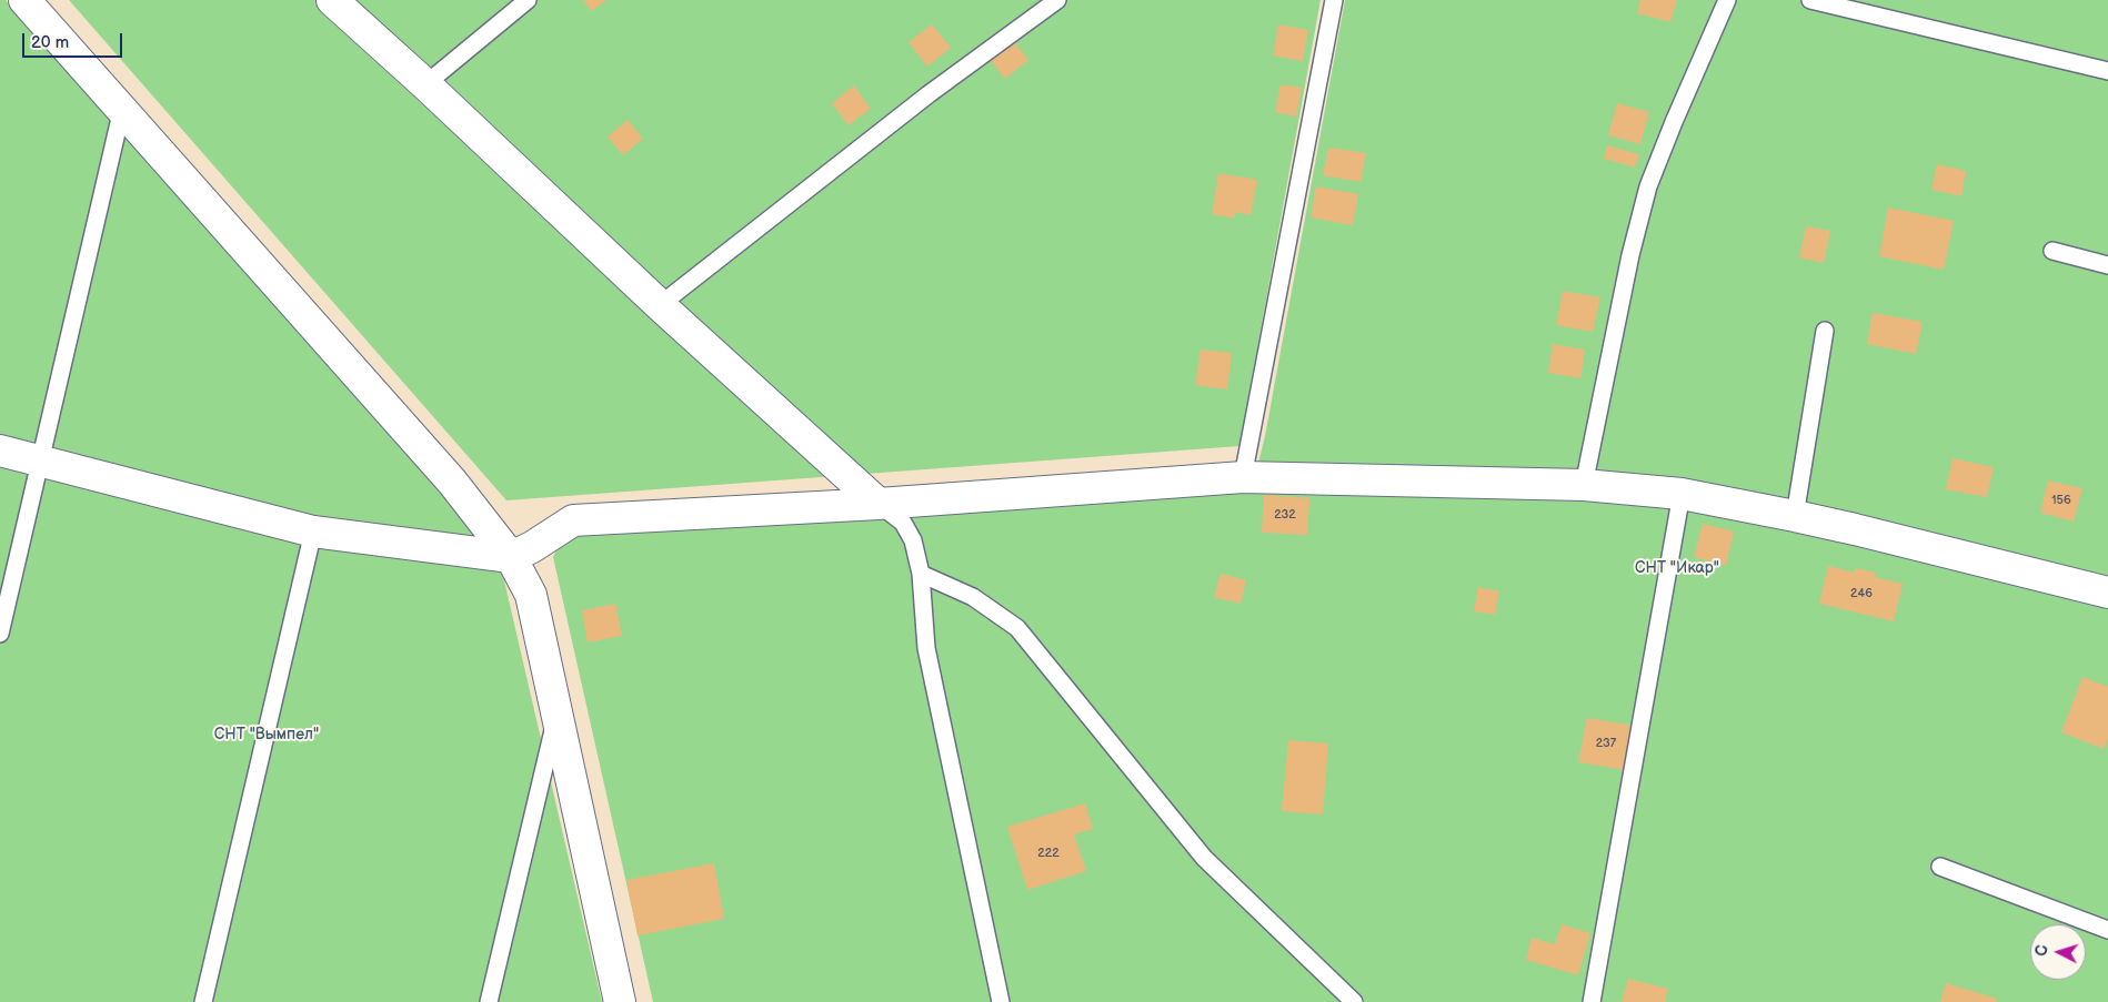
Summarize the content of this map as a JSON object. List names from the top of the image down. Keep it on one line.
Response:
{"parks":["СНТ \"Икар\"","СНТ \"Вымпел\""],"house_numbers":["156","232","246","237","222"],"scale_bar":"20 m","north":"left"}
